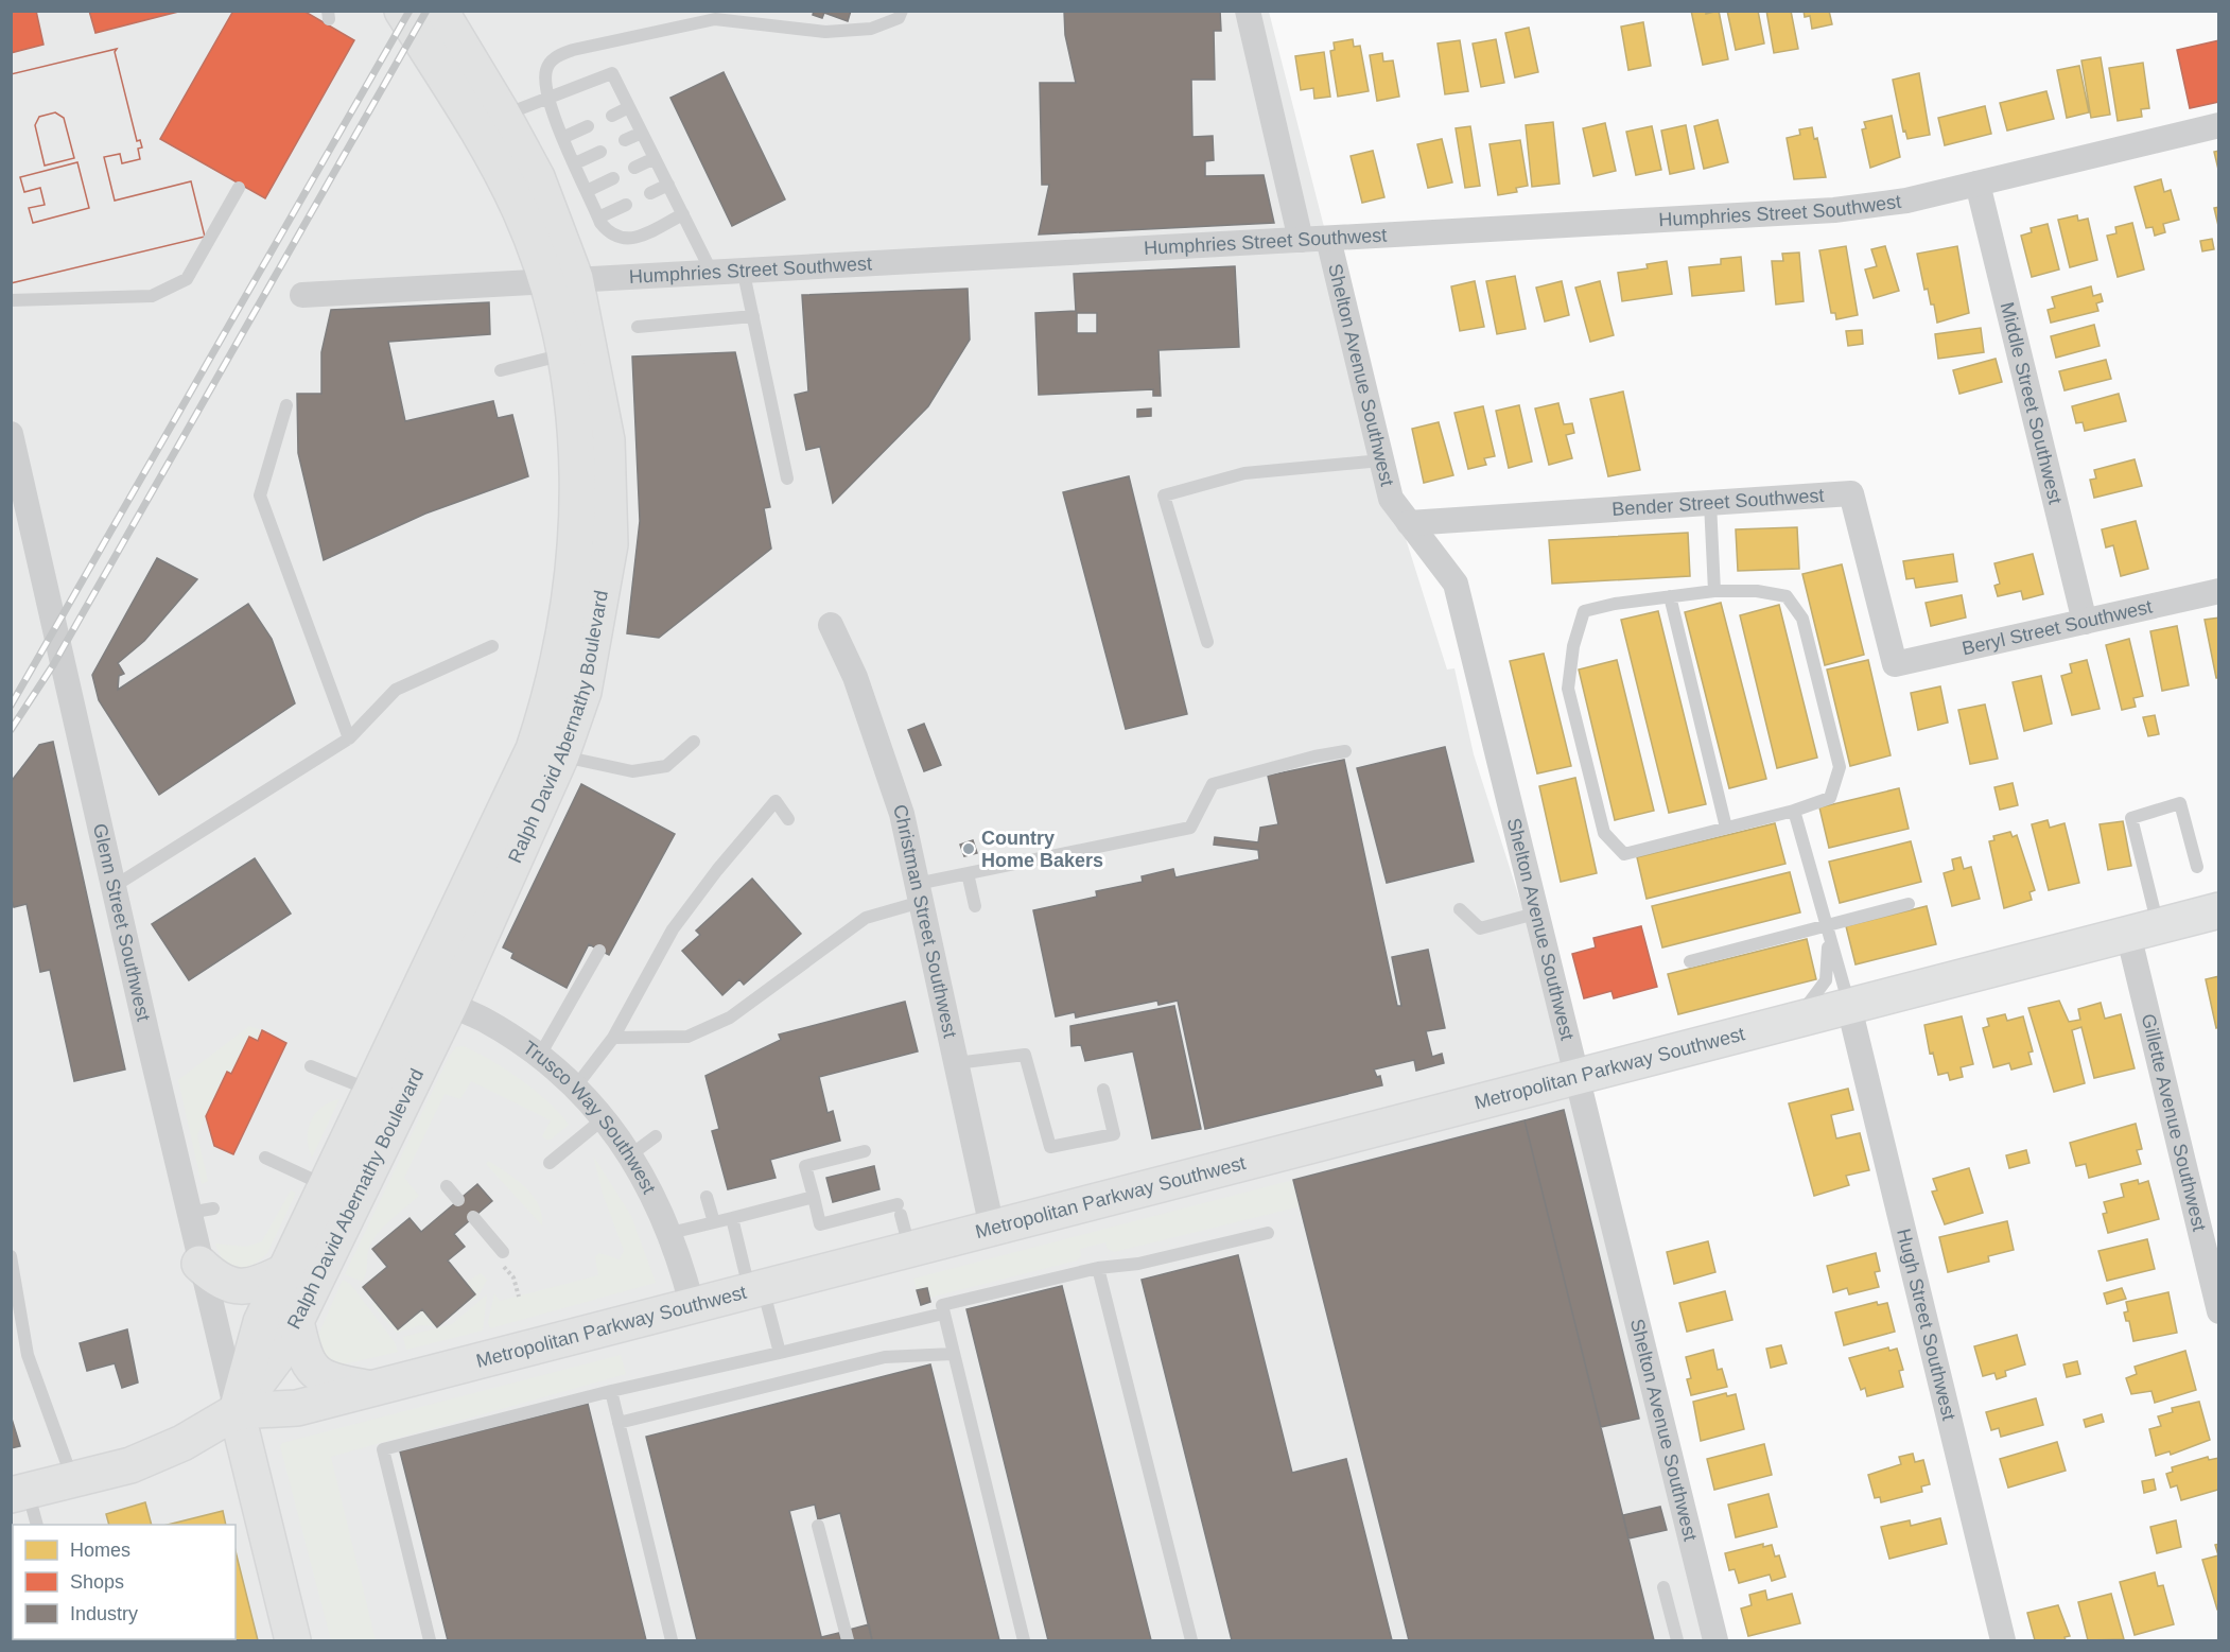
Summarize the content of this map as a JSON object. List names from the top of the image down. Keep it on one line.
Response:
{"streets":{"main road":["Ralph David Abernathy Boulevard","Metropolitan Parkway Southwest"],"street":["Humphries Street Southwest","Shelton Avenue Southwest","Middle Street Southwest","Bender Street Southwest","Beryl Street Southwest","Christman Street Southwest","Glenn Street Southwest","Trusco Way Southwest","Gillette Avenue Southwest","Hugh Street Southwest"]},"crossings":[["Humphries Street Southwest","Shelton Avenue Southwest"],["Humphries Street Southwest","Middle Street Southwest"],["Humphries Street Southwest","Ralph David Abernathy Boulevard"],["Shelton Avenue Southwest","Bender Street Southwest"],["Shelton Avenue Southwest","Metropolitan Parkway Southwest"],["Middle Street Southwest","Beryl Street Southwest"],["Bender Street Southwest","Beryl Street Southwest"],["Ralph David Abernathy Boulevard","Glenn Street Southwest"],["Ralph David Abernathy Boulevard","Metropolitan Parkway Southwest"],["Ralph David Abernathy Boulevard","Trusco Way Southwest"],["Christman Street Southwest","Metropolitan Parkway Southwest"],["Glenn Street Southwest","Metropolitan Parkway Southwest"],["Metropolitan Parkway Southwest","Trusco Way Southwest"],["Metropolitan Parkway Southwest","Gillette Avenue Southwest"],["Metropolitan Parkway Southwest","Hugh Street Southwest"]],"places":["Country Home Bakers"],"legend":["Homes","Shops","Industry"]}
